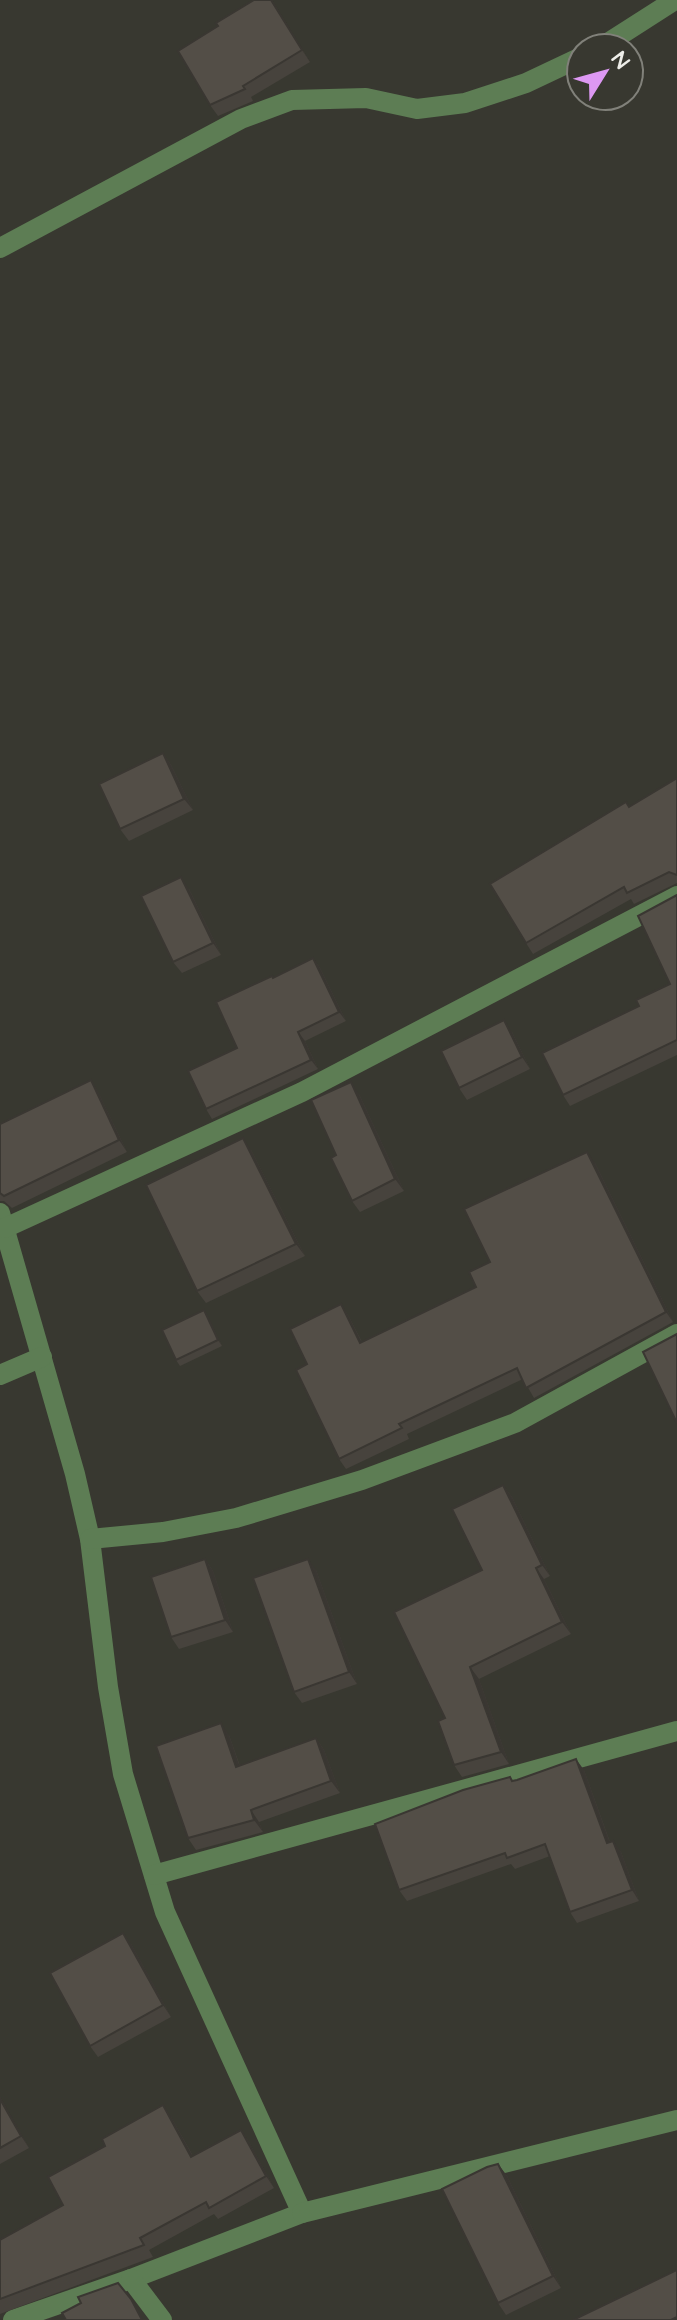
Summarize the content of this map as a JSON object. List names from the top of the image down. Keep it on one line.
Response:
{"north":"top right"}
